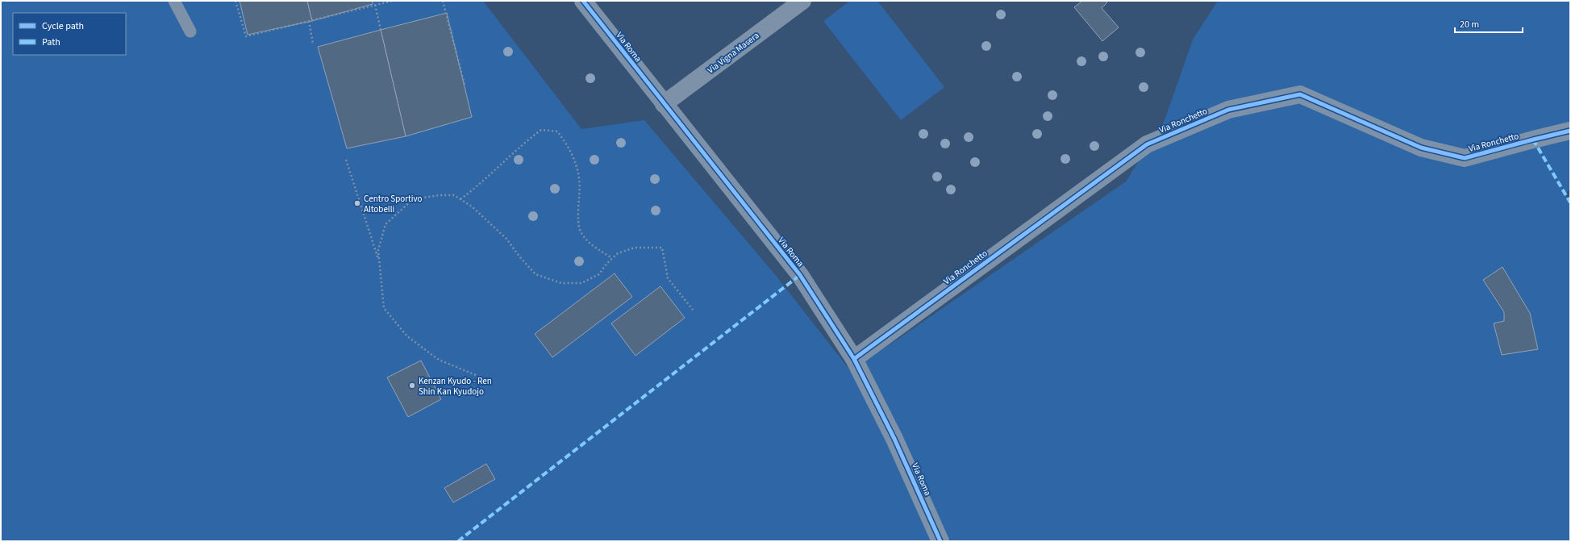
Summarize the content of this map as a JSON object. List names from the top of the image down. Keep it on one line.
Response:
{"streets":{"street":["Via Roma","Via Vigna Masera","Via Ronchetto"]},"crossings":[["Via Roma","Via Vigna Masera"],["Via Roma","Via Ronchetto"]],"places":["Centro Sportivo Altobelli","Kenzan Kyudo - Ren Shin Kan Kyudojo"],"legend":["Cycle path","Path"],"scale_bar":"20 m"}
